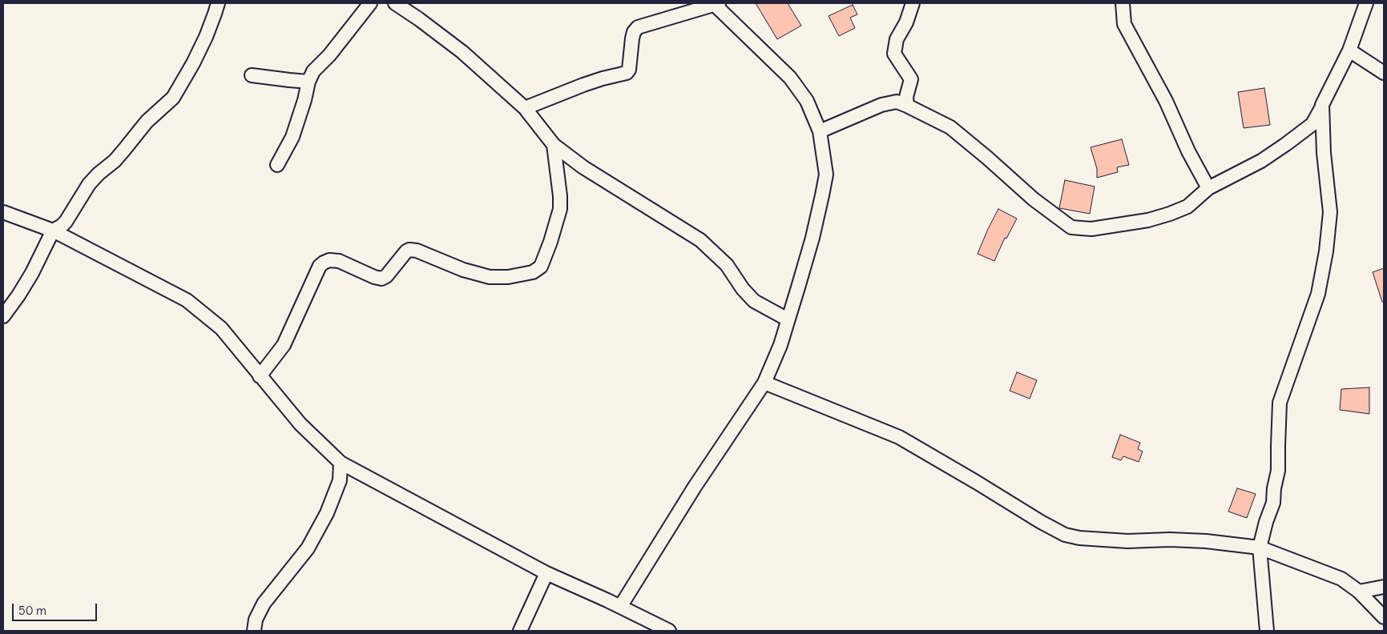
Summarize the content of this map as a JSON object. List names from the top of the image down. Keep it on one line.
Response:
{"scale_bar":"50 m"}
